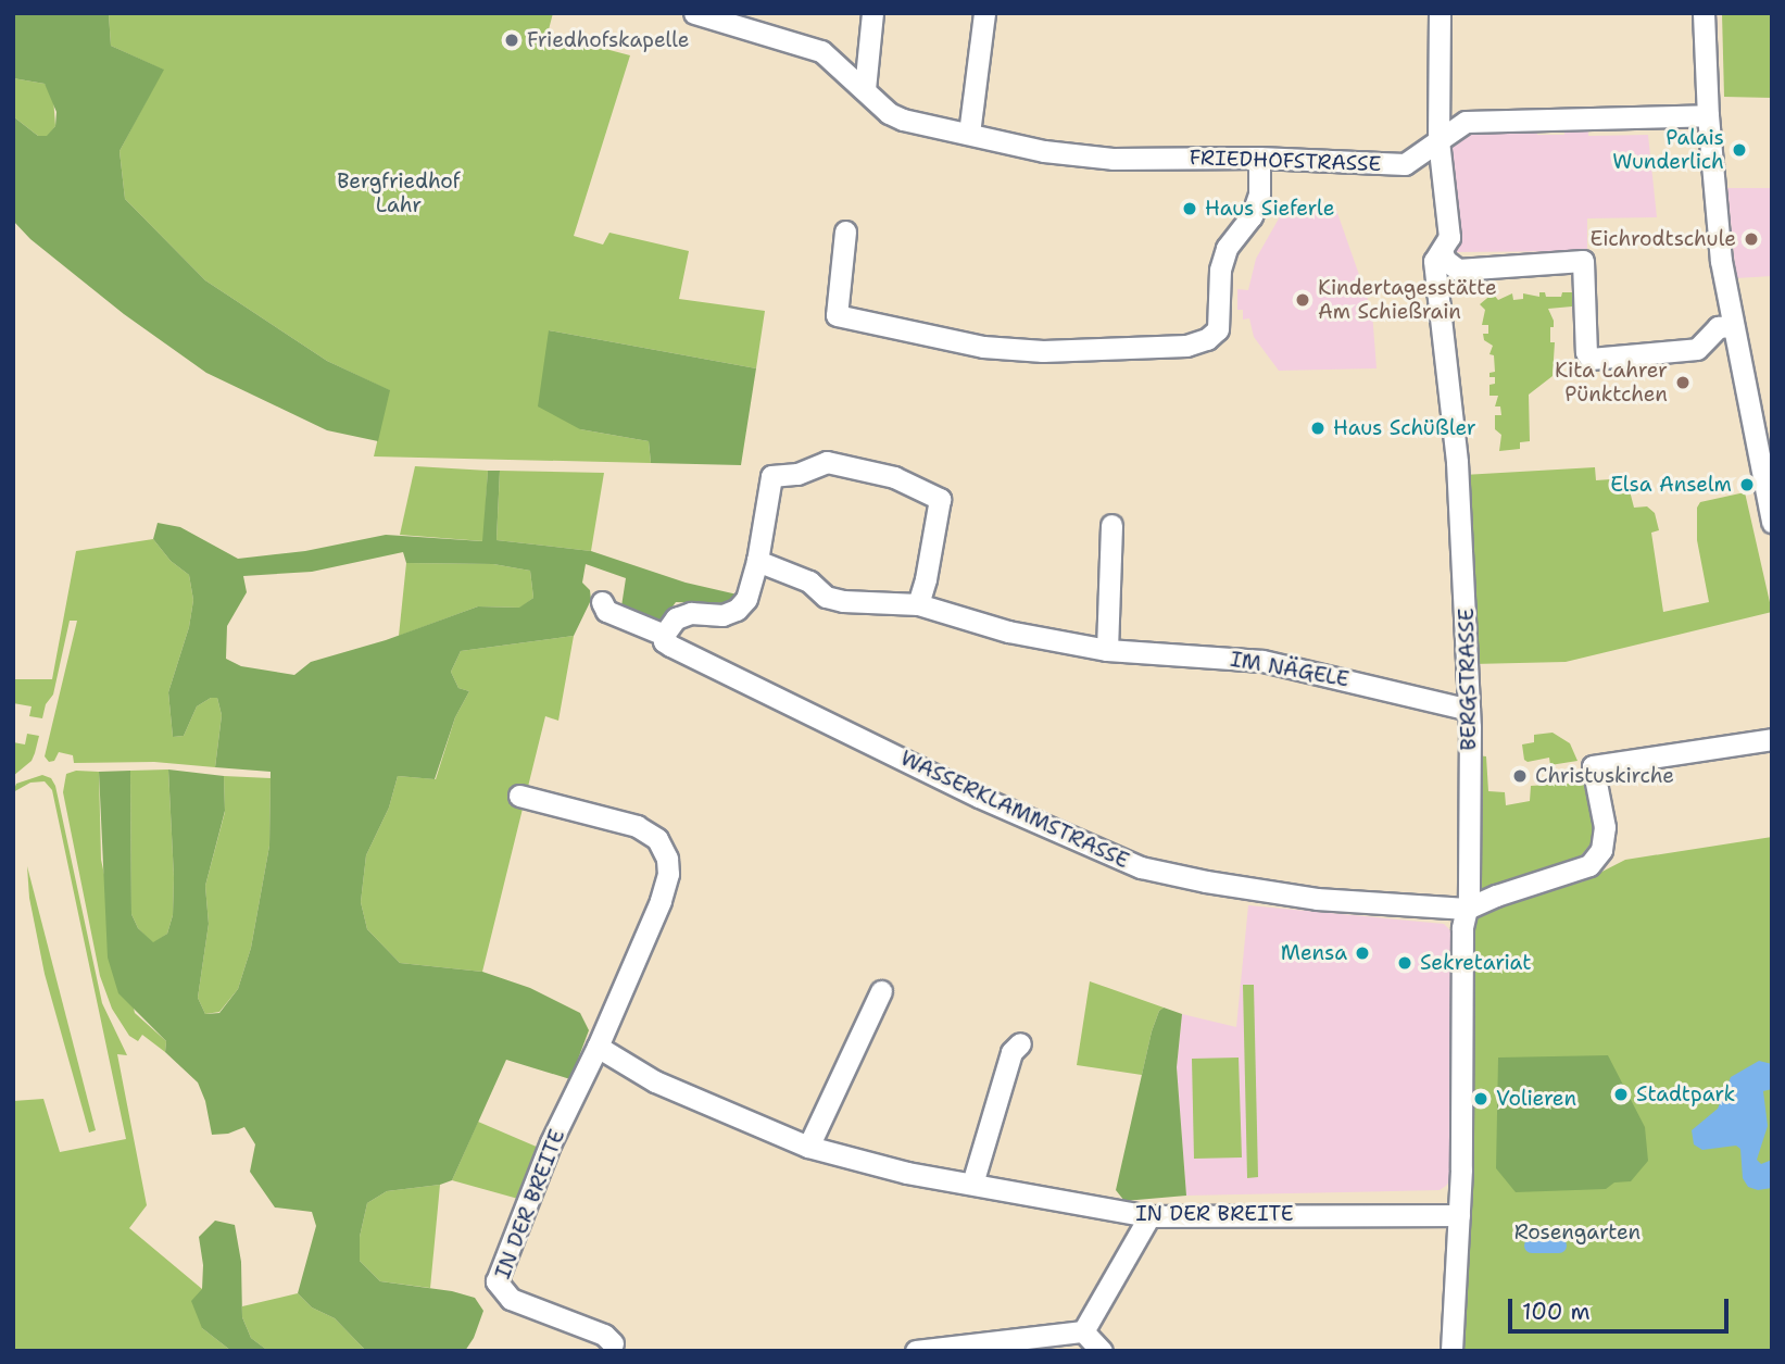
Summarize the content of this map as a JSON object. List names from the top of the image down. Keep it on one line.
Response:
{"streets":{"street":["FRIEDHOFSTRASSE","IM NÄGELE","BERGSTRASSE","WASSERKLAMMSTRASSE","IN DER BREITE"]},"crossings":[["FRIEDHOFSTRASSE","BERGSTRASSE"],["IM NÄGELE","BERGSTRASSE"],["BERGSTRASSE","WASSERKLAMMSTRASSE"],["BERGSTRASSE","IN DER BREITE"]],"parks":["Bergfriedhof Lahr","Rosengarten"],"places":["Friedhofskapelle","Palais Wunderlich","Haus Sieferle","Eichrodtschule","Kindertagesstätte Am Schießrain","Kita Lahrer Pünktchen","Haus Schüßler","Elsa Anselm","Christuskirche","Mensa","Sekretariat","Stadtpark","Volieren"],"scale_bar":"100 m"}
